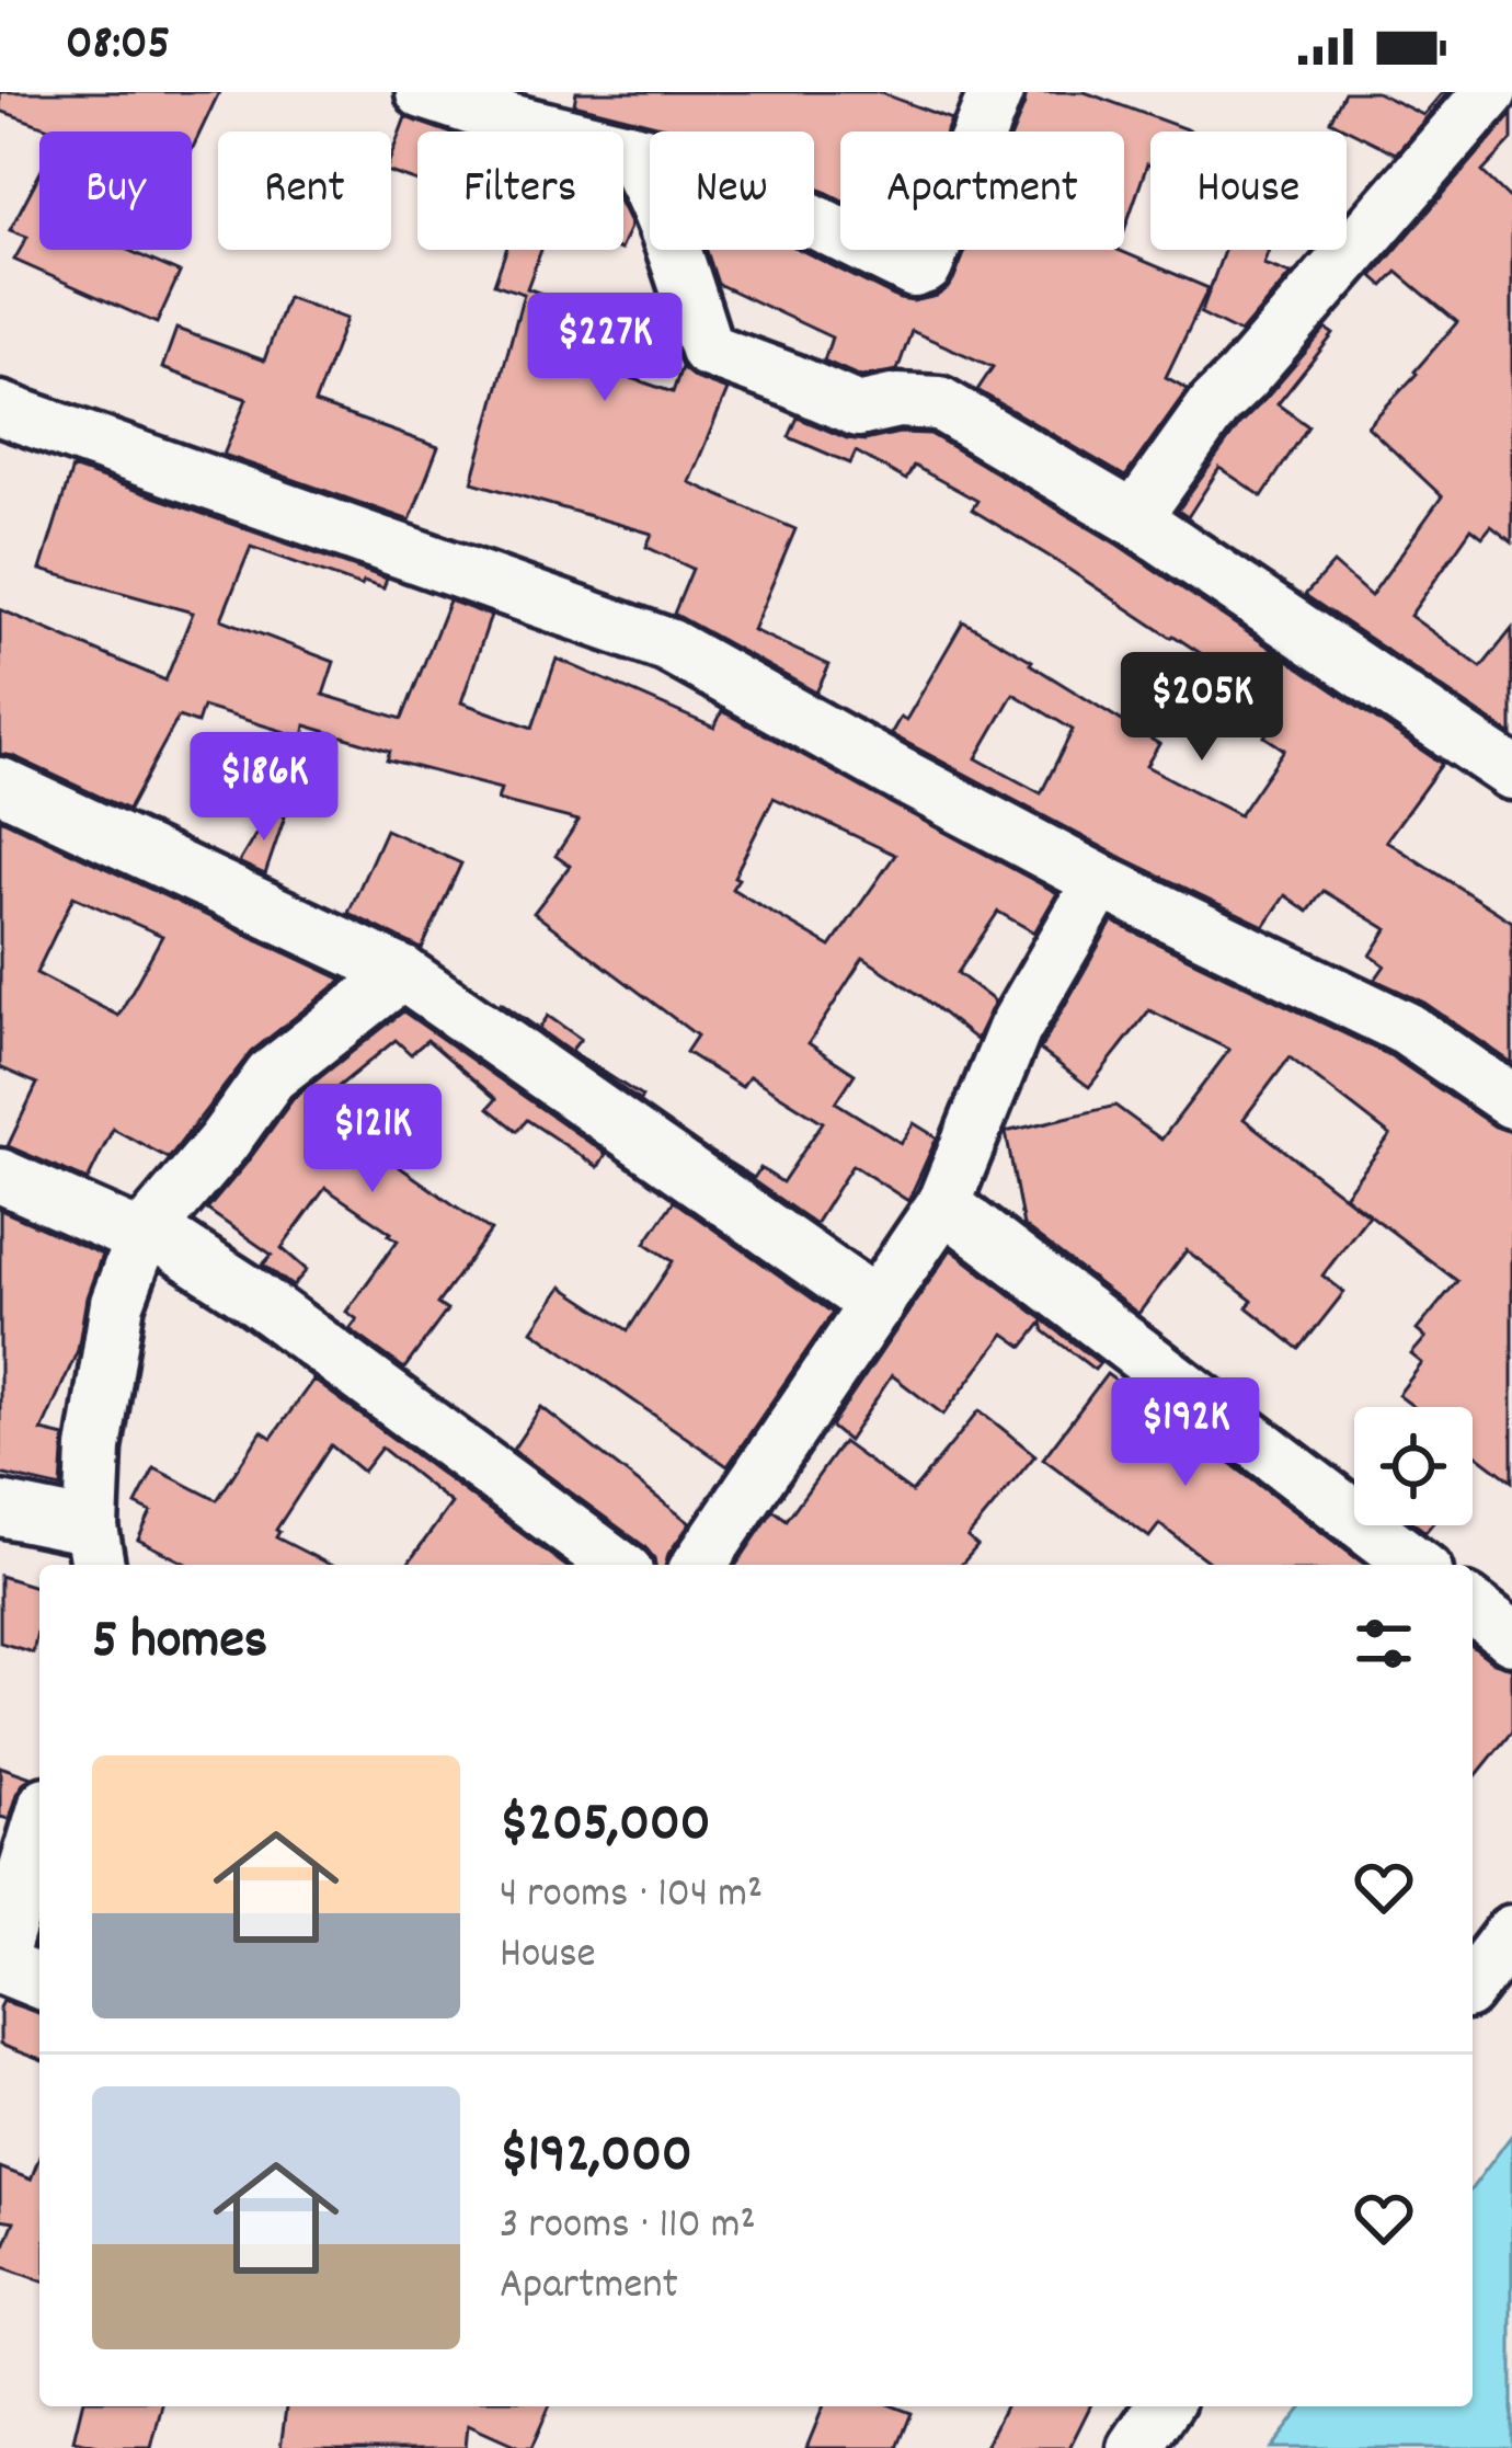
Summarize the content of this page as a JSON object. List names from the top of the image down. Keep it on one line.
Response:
{"page":{"status":"08:05","chip":["Buy","Rent","Filters","New","Apartment","House"],"price":["$227K","$205K","$186K","$121K","$192K"],"heading":"5 homes","list":[{"name":"$205,000","note":"4 rooms · 104 m² · House"},{"name":"$192,000","note":"3 rooms · 110 m² · Apartment"}]}}
